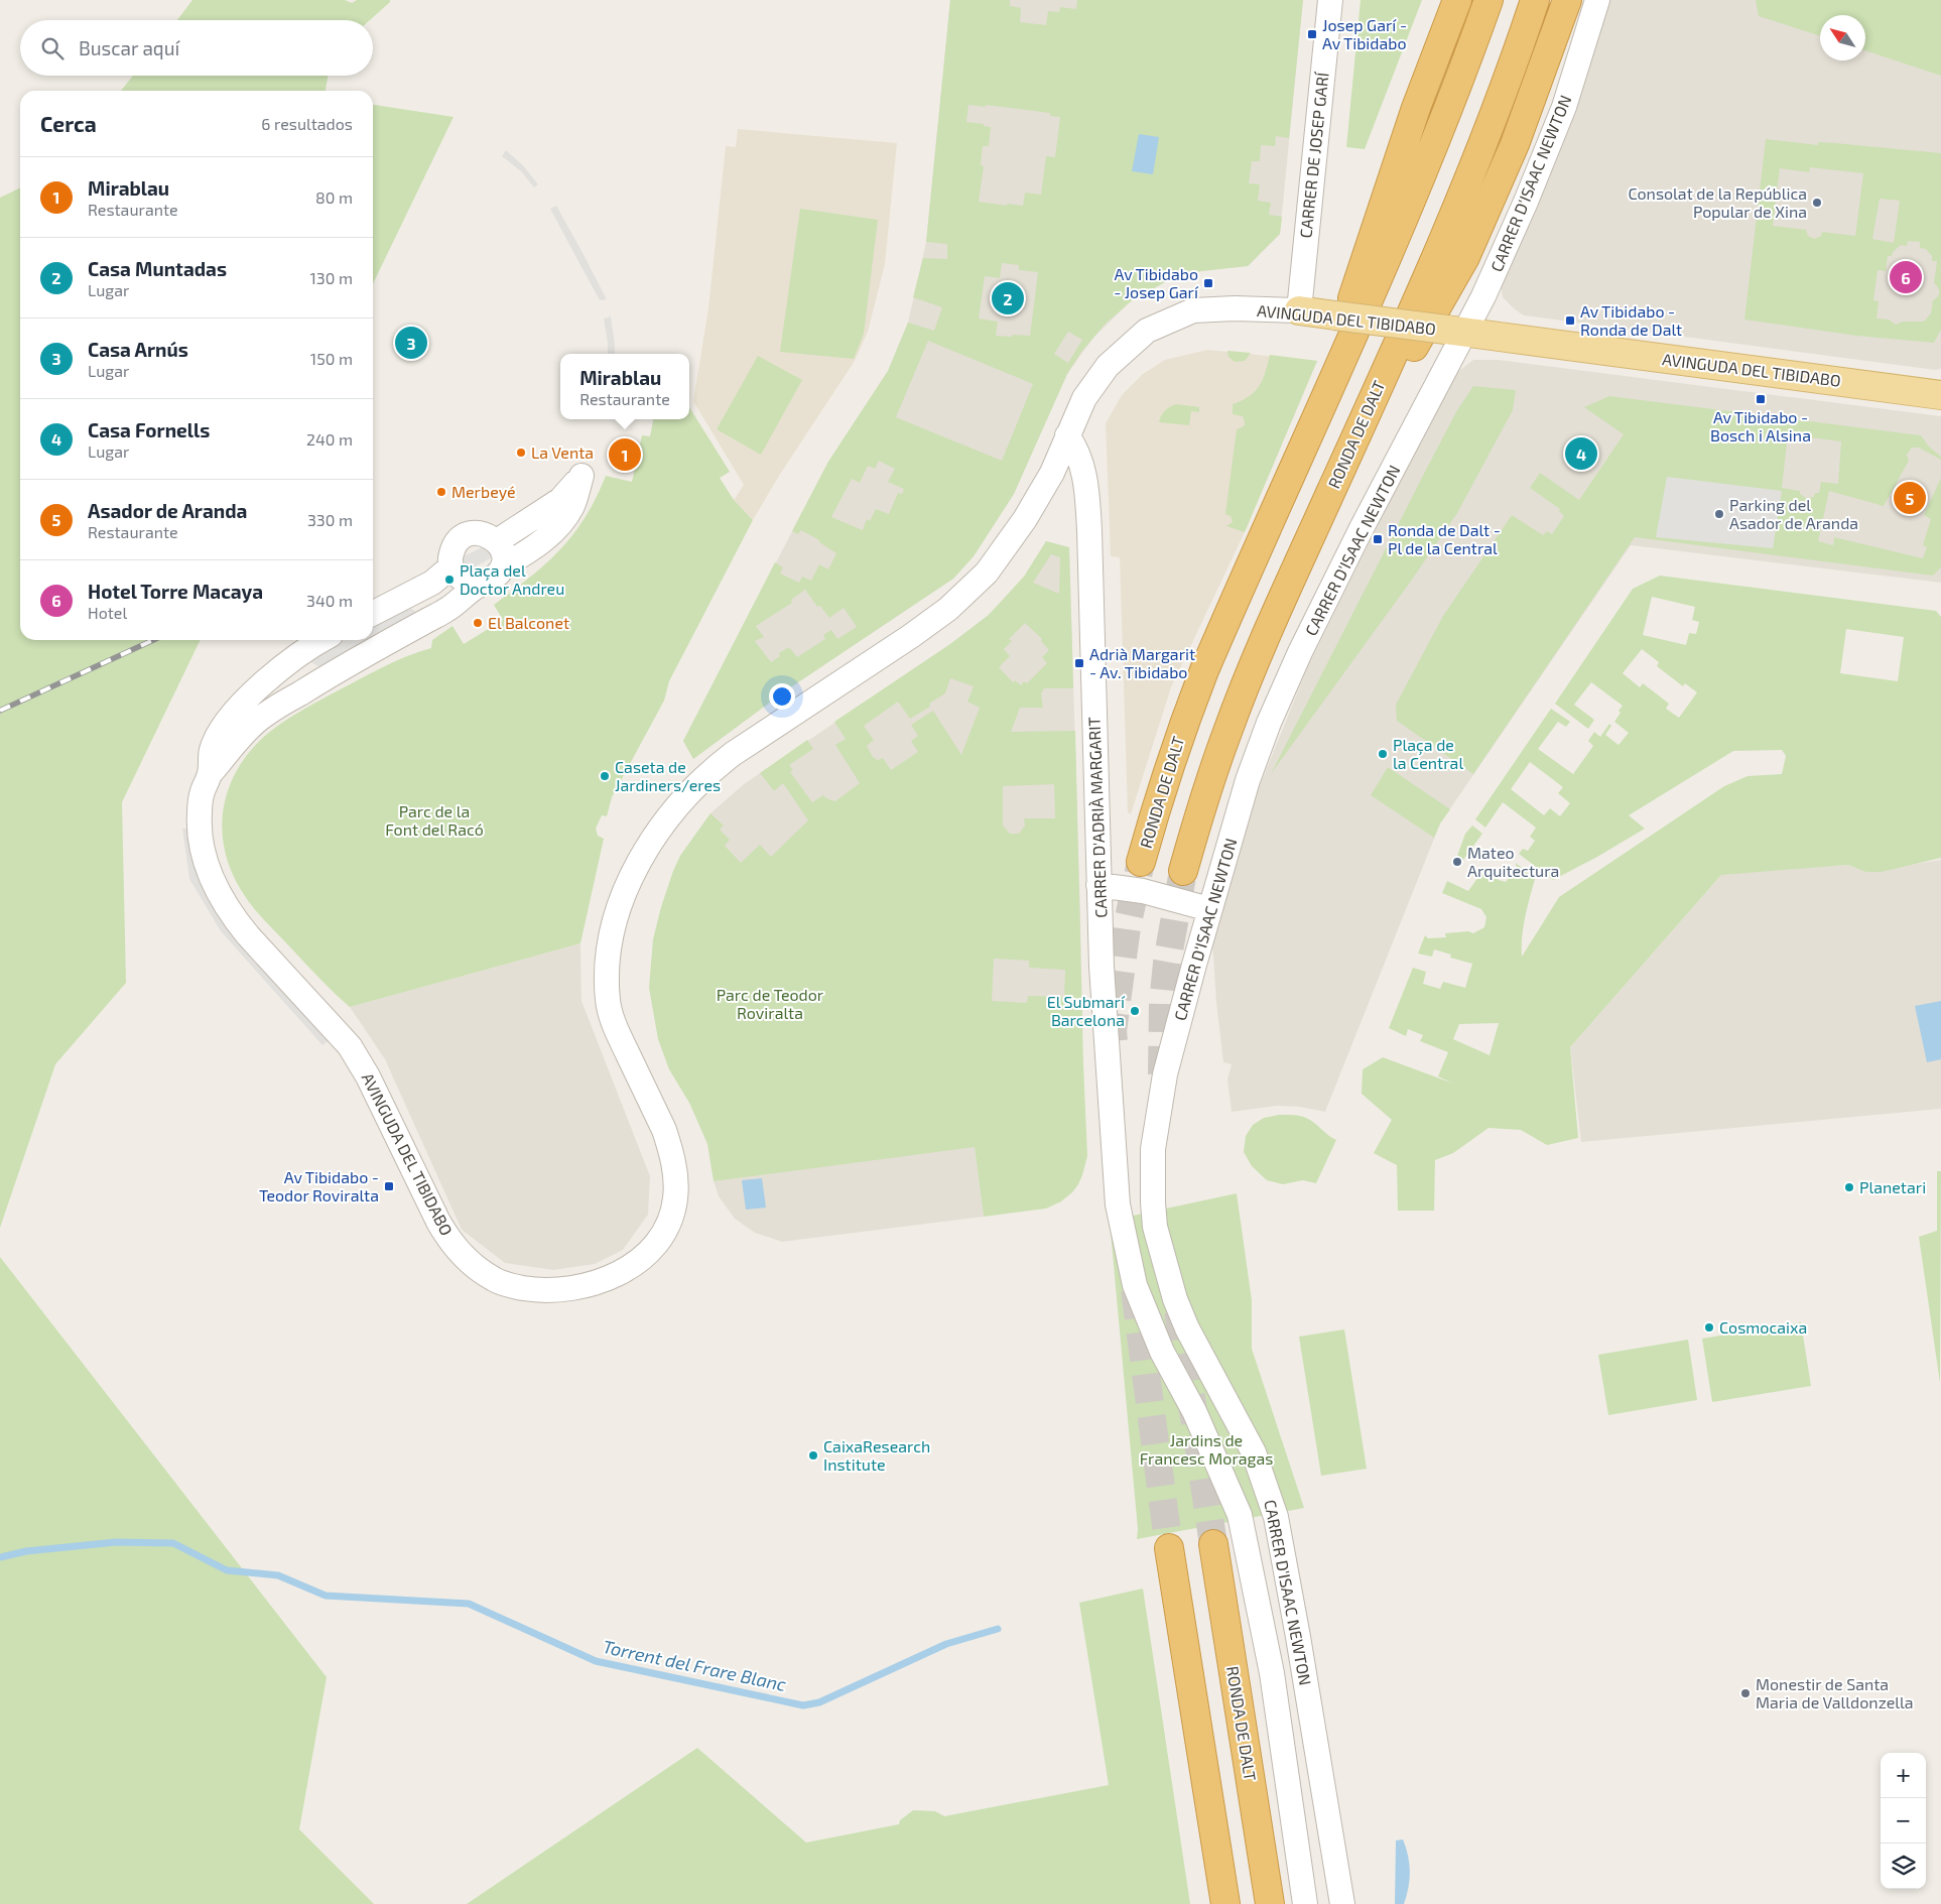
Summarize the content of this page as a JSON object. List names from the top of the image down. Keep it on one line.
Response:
{"streets":{"highway":["RONDA DE DALT"],"main road":["AVINGUDA DEL TIBIDABO"],"street":["CARRER DE JOSEP GARÍ","CARRER D'ISAAC NEWTON","CARRER D'ADRIÀ MARGARIT"]},"crossings":[["CARRER DE JOSEP GARÍ","AVINGUDA DEL TIBIDABO"],["CARRER D'ISAAC NEWTON","AVINGUDA DEL TIBIDABO"],["CARRER D'ISAAC NEWTON","CARRER D'ADRIÀ MARGARIT"],["AVINGUDA DEL TIBIDABO","CARRER D'ADRIÀ MARGARIT"]],"water":["Torrent del Frare Blanc"],"parks":["Parc de la Font del Racó","Parc de Teodor Roviralta","Jardins de Francesc Moragas"],"places":{"transit":["Josep Garí - Av Tibidabo","Av Tibidabo - Josep Garí","Av Tibidabo - Ronda de Dalt","Av Tibidabo - Bosch i Alsina","Ronda de Dalt - Pl de la Central","Adrià Margarit - Av. Tibidabo","Av Tibidabo - Teodor Roviralta"],"other":["Consolat de la República Popular de Xina","La Venta","Merbeyé","Parking del Asador de Aranda","Plaça del Doctor Andreu","El Balconet","Plaça de la Central","Caseta de Jardiners/eres","Mateo Arquitectura","El Submarí Barcelona","Planetari","Cosmocaixa","CaixaResearch Institute","Monestir de Santa Maria de Valldonzella"]},"north":"top left","page":{"search":"Buscar aquí","heading":["Cerca","6 resultados"],"list":[{"mark":"1","name":"Mirablau","note":"Restaurante","value":"80 m"},{"mark":"2","name":"Casa Muntadas","note":"Lugar","value":"130 m"},{"mark":"3","name":"Casa Arnús","note":"Lugar","value":"150 m"},{"mark":"4","name":"Casa Fornells","note":"Lugar","value":"240 m"},{"mark":"5","name":"Asador de Aranda","note":"Restaurante","value":"330 m"},{"mark":"6","name":"Hotel Torre Macaya","note":"Hotel","value":"340 m"}],"pins":["6","2","3","4","1","5"],"popup":["Mirablau","Restaurante"],"map_buttons":["+","−"]}}
